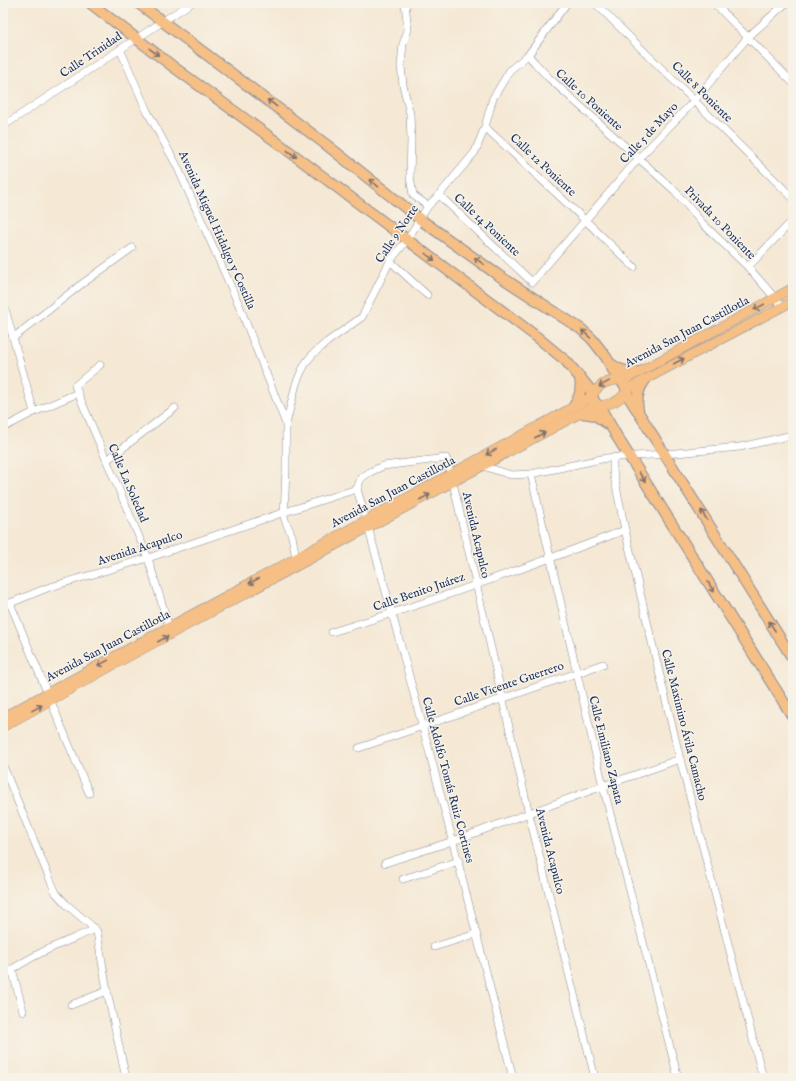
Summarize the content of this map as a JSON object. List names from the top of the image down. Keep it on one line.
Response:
{"streets":{"main road":["Avenida San Juan Castillotla"],"street":["Calle Trinidad","Calle 8 Poniente","Calle 10 Poniente","Calle 5 de Mayo","Calle 12 Poniente","Privada 10 Poniente","Calle 14 Poniente","Avenida Miguel Hidalgo y Costilla","Calle 9 Norte","Calle La Soledad","Avenida Acapulco","Calle Benito Juárez","Calle Vicente Guerrero","Calle Maximino Ávila Camacho","Calle Emiliano Zapata","Calle Adolfo Tomás Ruiz Cortines"]},"crossings":[["Calle Trinidad","Avenida Miguel Hidalgo y Costilla"],["Calle 8 Poniente","Calle 5 de Mayo"],["Calle 10 Poniente","Calle 5 de Mayo"],["Calle 10 Poniente","Privada 10 Poniente"],["Calle 10 Poniente","Calle 9 Norte"],["Calle 5 de Mayo","Calle 12 Poniente"],["Calle 5 de Mayo","Privada 10 Poniente"],["Calle 5 de Mayo","Calle 14 Poniente"],["Calle 12 Poniente","Calle 9 Norte"],["Privada 10 Poniente","Avenida San Juan Castillotla"],["Calle 14 Poniente","Calle 9 Norte"],["Avenida Miguel Hidalgo y Costilla","Calle 9 Norte"],["Calle 9 Norte","Avenida San Juan Castillotla"],["Calle 9 Norte","Avenida Acapulco"],["Avenida San Juan Castillotla","Calle La Soledad"],["Avenida San Juan Castillotla","Avenida Acapulco"],["Avenida San Juan Castillotla","Calle Adolfo Tomás Ruiz Cortines"],["Calle La Soledad","Avenida Acapulco"],["Avenida Acapulco","Calle Benito Juárez"],["Avenida Acapulco","Calle Vicente Guerrero"],["Avenida Acapulco","Calle Adolfo Tomás Ruiz Cortines"],["Calle Benito Juárez","Calle Maximino Ávila Camacho"],["Calle Benito Juárez","Calle Emiliano Zapata"],["Calle Benito Juárez","Calle Adolfo Tomás Ruiz Cortines"],["Calle Vicente Guerrero","Calle Emiliano Zapata"],["Calle Vicente Guerrero","Calle Adolfo Tomás Ruiz Cortines"]]}
